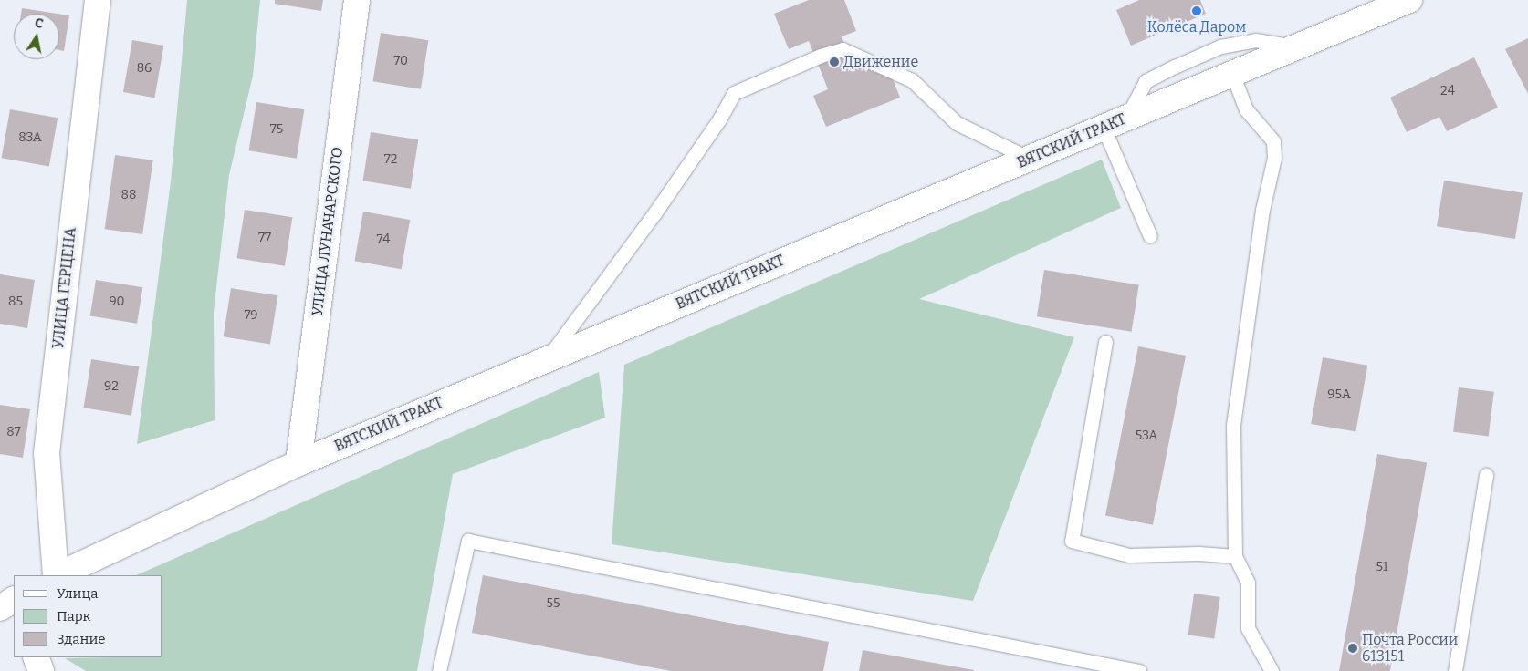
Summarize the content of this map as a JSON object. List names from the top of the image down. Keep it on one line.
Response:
{"streets":{"main road":["ВЯТСКИЙ ТРАКТ","УЛИЦА ЛУНАЧАРСКОГО","УЛИЦА ГЕРЦЕНА"]},"crossings":[["ВЯТСКИЙ ТРАКТ","УЛИЦА ЛУНАЧАРСКОГО"]],"places":["Колёса Даром","Движение","Почта России 613151"],"house_numbers":["70","86","24","75","83А","72","88","77","74","85","90","79","92","95А","87","53А","51","55"],"legend":["Улица","Парк","Здание"],"north":"top"}
